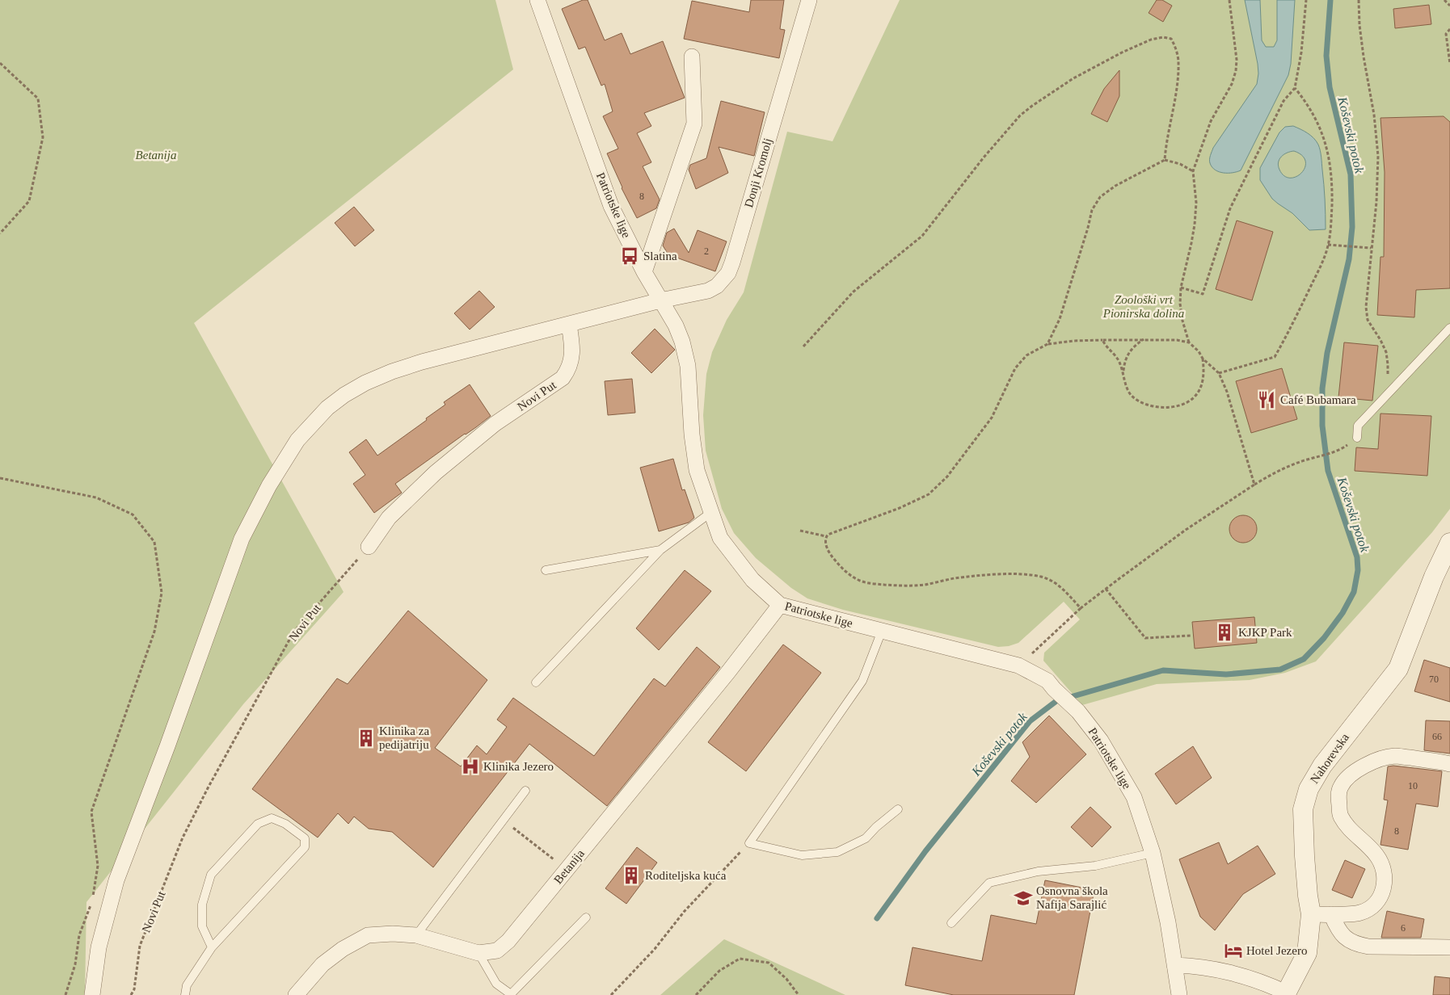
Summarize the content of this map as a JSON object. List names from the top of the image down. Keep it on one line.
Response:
{"streets":{"street":["Donji Kromolj","Patriotske lige","Novi Put","Nahorevska","Betanija"]},"crossings":[["Donji Kromolj","Patriotske lige"],["Donji Kromolj","Novi Put"],["Patriotske lige","Betanija"]],"water":["Koševski potok"],"parks":["Betanija","Zoološki vrt Pionirska dolina"],"places":{"bus stop":["Slatina"],"restaurant":["Café Bubamara"],"building":["KJKP Park","Klinika za pedijatriju","Roditeljska kuća"],"hospital":["Klinika Jezero"],"school or university":["Osnovna škola Nafija Sarajlić"],"hotel":["Hotel Jezero"]},"house_numbers":["8","2","70","66","10","8","6"]}
